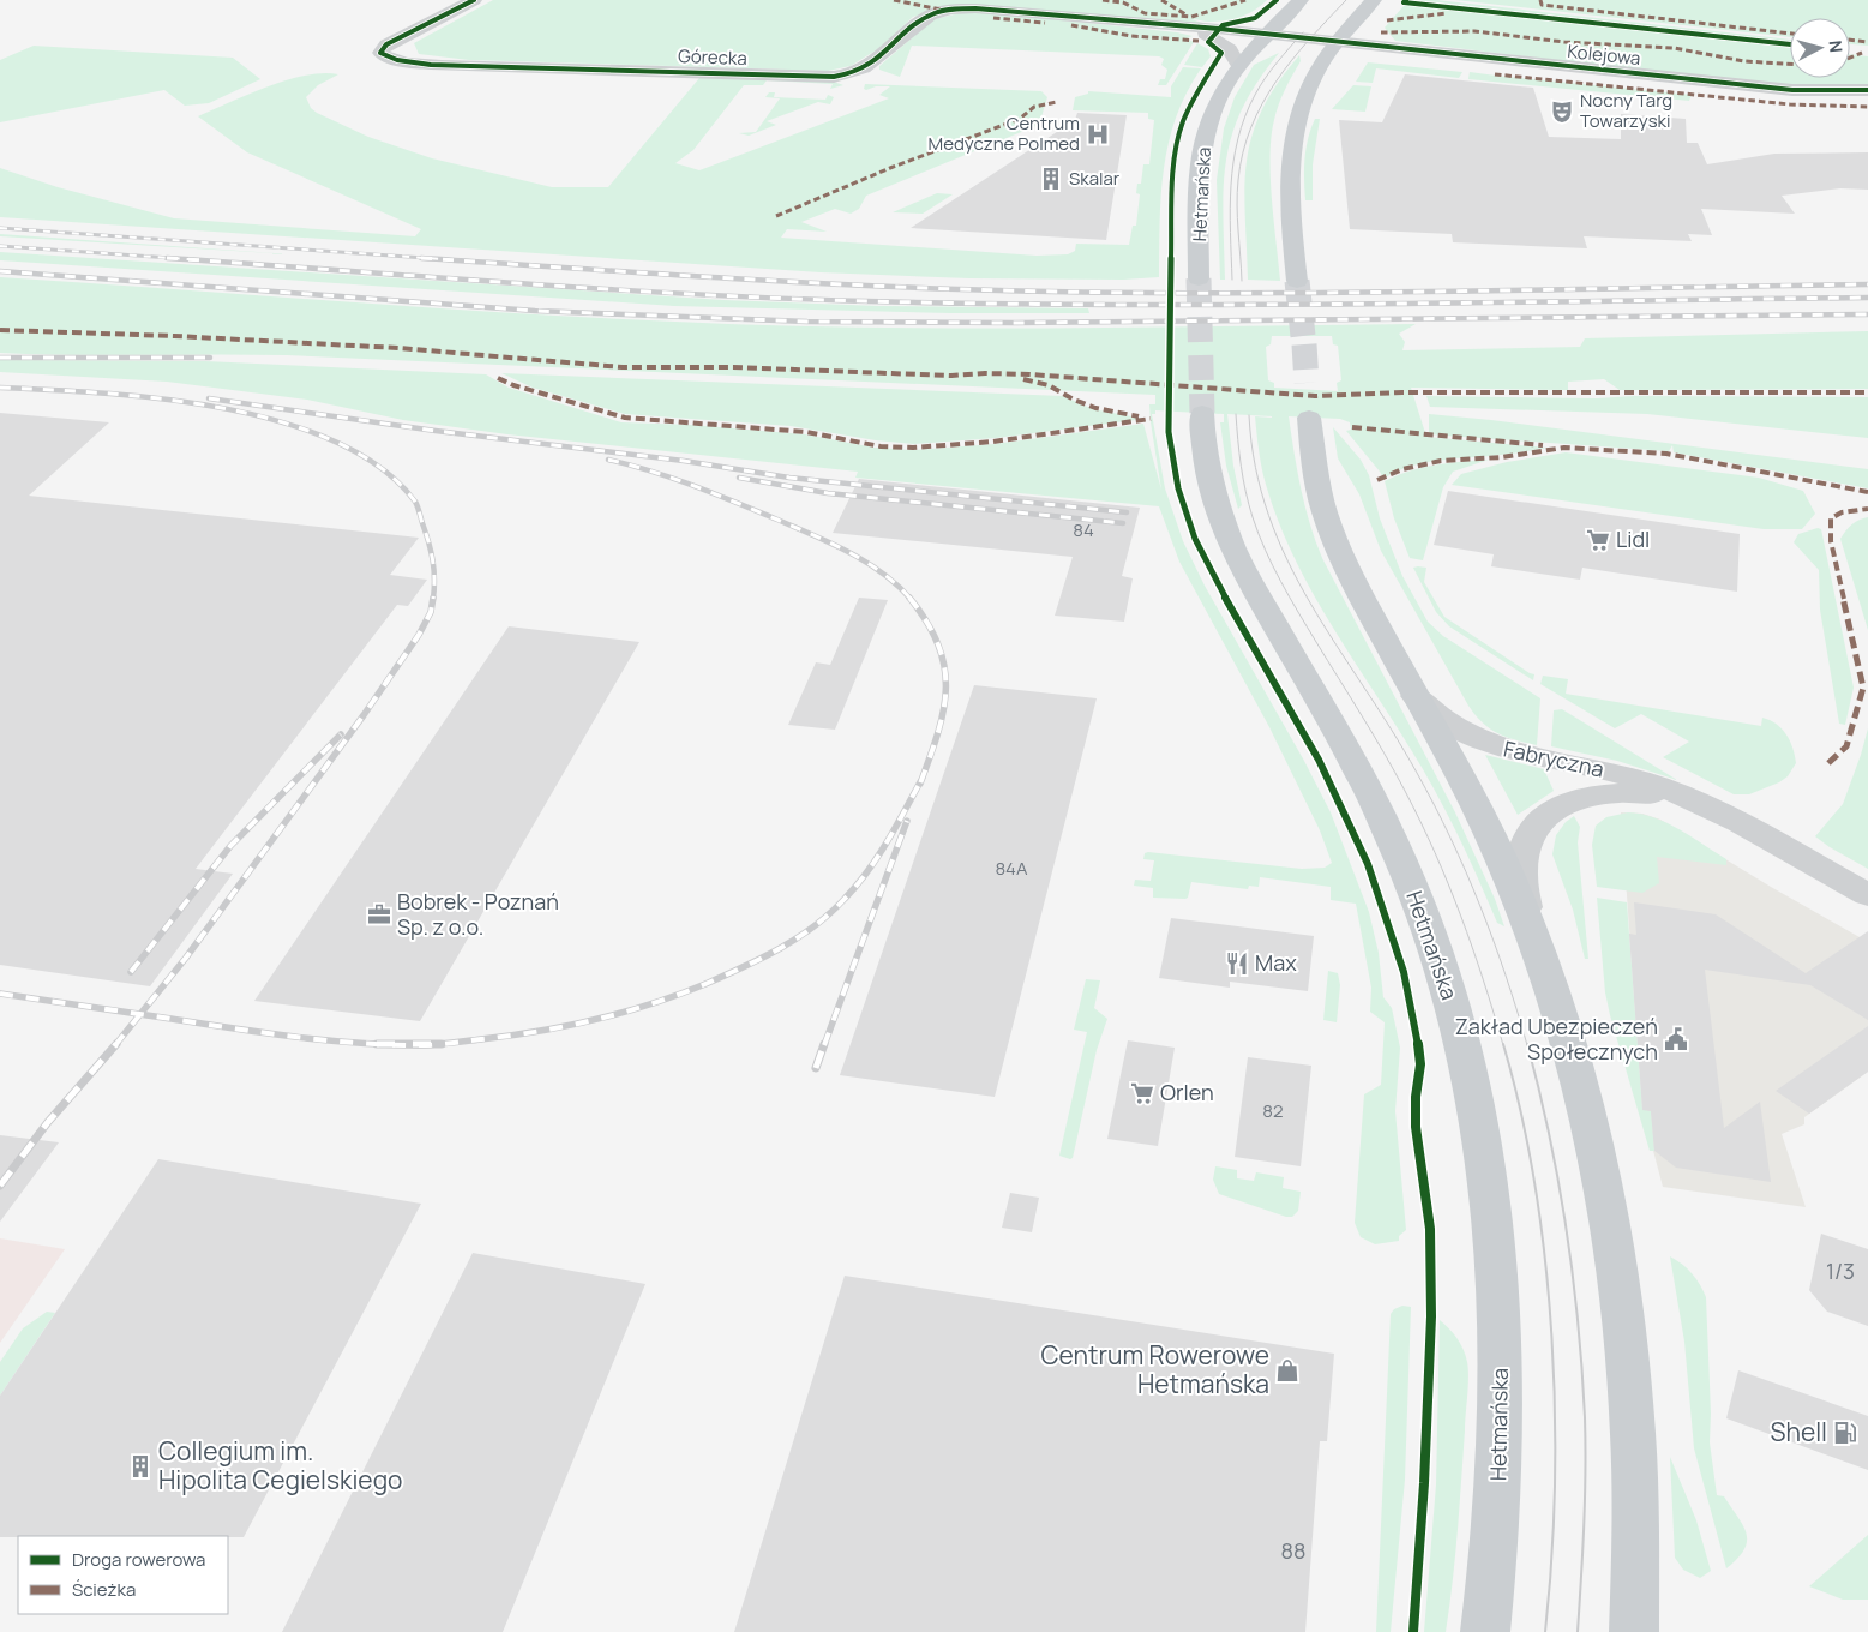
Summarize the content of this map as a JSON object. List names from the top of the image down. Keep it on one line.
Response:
{"streets":{"main road":["Hetmańska"],"street":["Kolejowa","Górecka","Fabryczna"]},"crossings":[["Kolejowa","Górecka"],["Górecka","Hetmańska"]],"places":{"theatre":["Nocny Targ Towarzyski"],"hospital":["Centrum Medyczne Polmed"],"building":["Skalar","Collegium im. Hipolita Cegielskiego"],"supermarket":["Lidl","Orlen"],"office":["Bobrek - Poznań Sp. z o.o."],"restaurant":["Max"],"public building":["Zakład Ubezpieczeń Społecznych"],"shop":["Centrum Rowerowe Hetmańska"],"fuel station":["Shell"]},"house_numbers":["84","84A","82","1/3","88"],"legend":["Droga rowerowa","Ścieżka"],"north":"right"}
